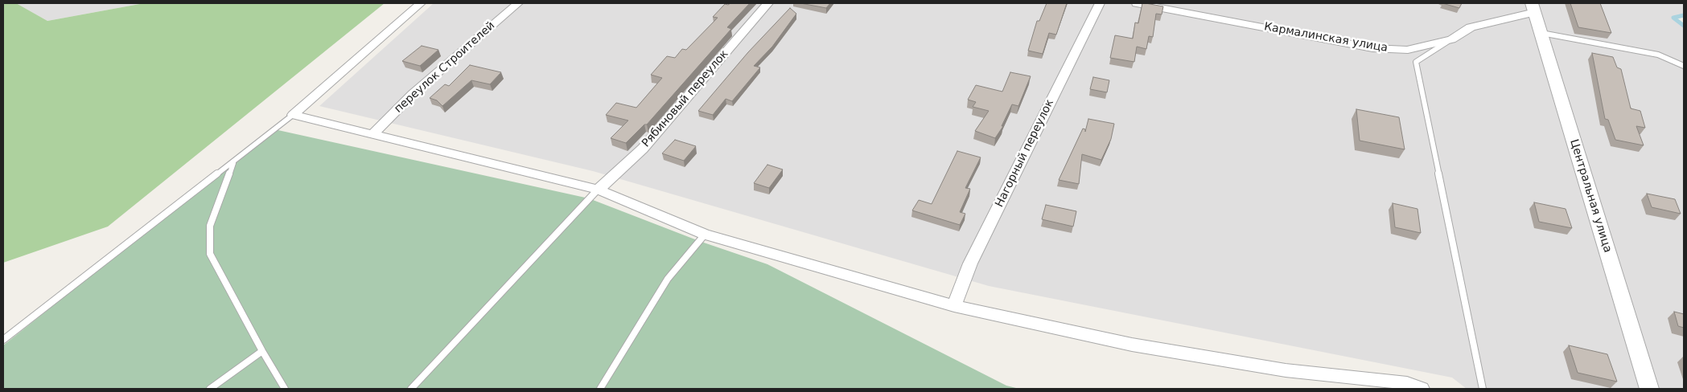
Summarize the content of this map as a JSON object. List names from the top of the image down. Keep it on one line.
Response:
{"streets":{"street":["Кармалинская улица","переулок Строителей","Рябиновый переулок","Нагорный переулок","Центральная улица"]},"crossings":[["Кармалинская улица","Центральная улица"]]}
